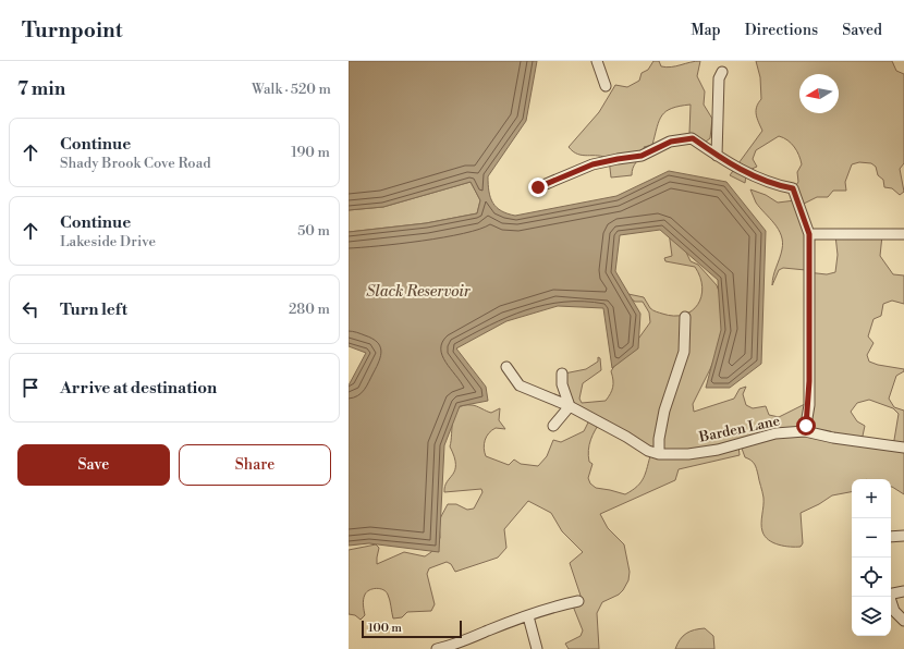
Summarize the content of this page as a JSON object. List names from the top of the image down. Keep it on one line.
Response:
{"streets":{"street":["Barden Lane"]},"water":["Slack Reservoir"],"scale_bar":"100 m","north":"left","page":{"header":"Turnpoint","nav":["Map","Directions","Saved"],"heading":["7 min","Walk · 520 m"],"list":[["Continue","Shady Brook Cove Road","190 m"],["Continue","Lakeside Drive","50 m"],["Turn left","280 m"],"Arrive at destination"],"buttons":["Save","Share"],"map_buttons":["+","−"],"scale":"100 m"}}
